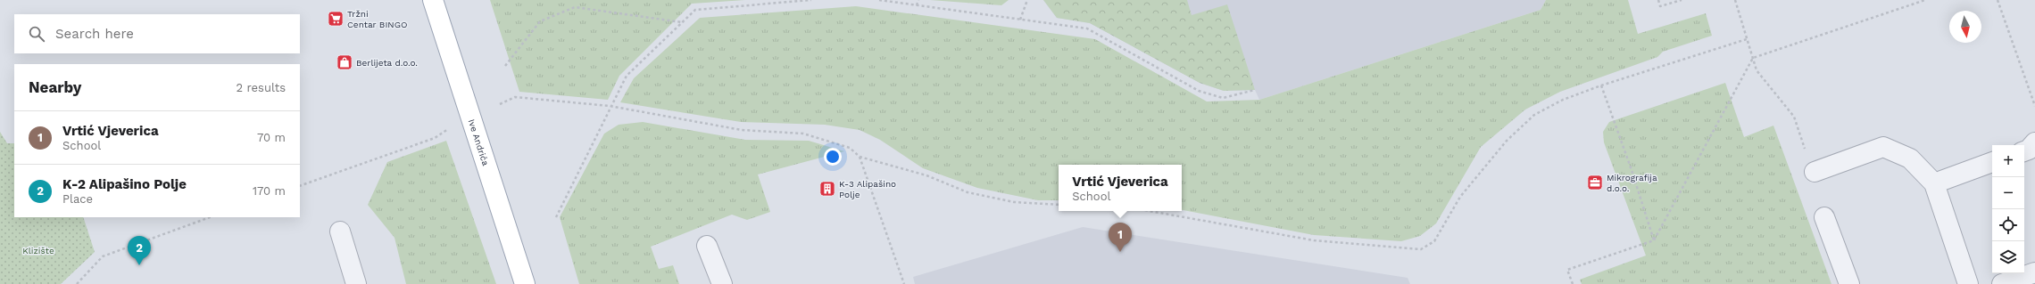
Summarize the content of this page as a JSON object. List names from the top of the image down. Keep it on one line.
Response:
{"streets":{"main road":["Ive Andrića"]},"parks":["Klizište"],"places":{"supermarket":["Tržni Centar BINGO"],"shop":["Berlijeta d.o.o."],"office":["Mikrografija d.o.o."],"building":["K-3 Alipašino Polje"]},"north":"bottom","page":{"search":"Search here","heading":["Nearby","2 results"],"list":[{"mark":"1","name":"Vrtić Vjeverica","note":"School","value":"70 m"},{"mark":"2","name":"K-2 Alipašino Polje","note":"Place","value":"170 m"}],"map_buttons":["+","−"],"popup":["Vrtić Vjeverica","School"],"pins":["1","2"]}}
